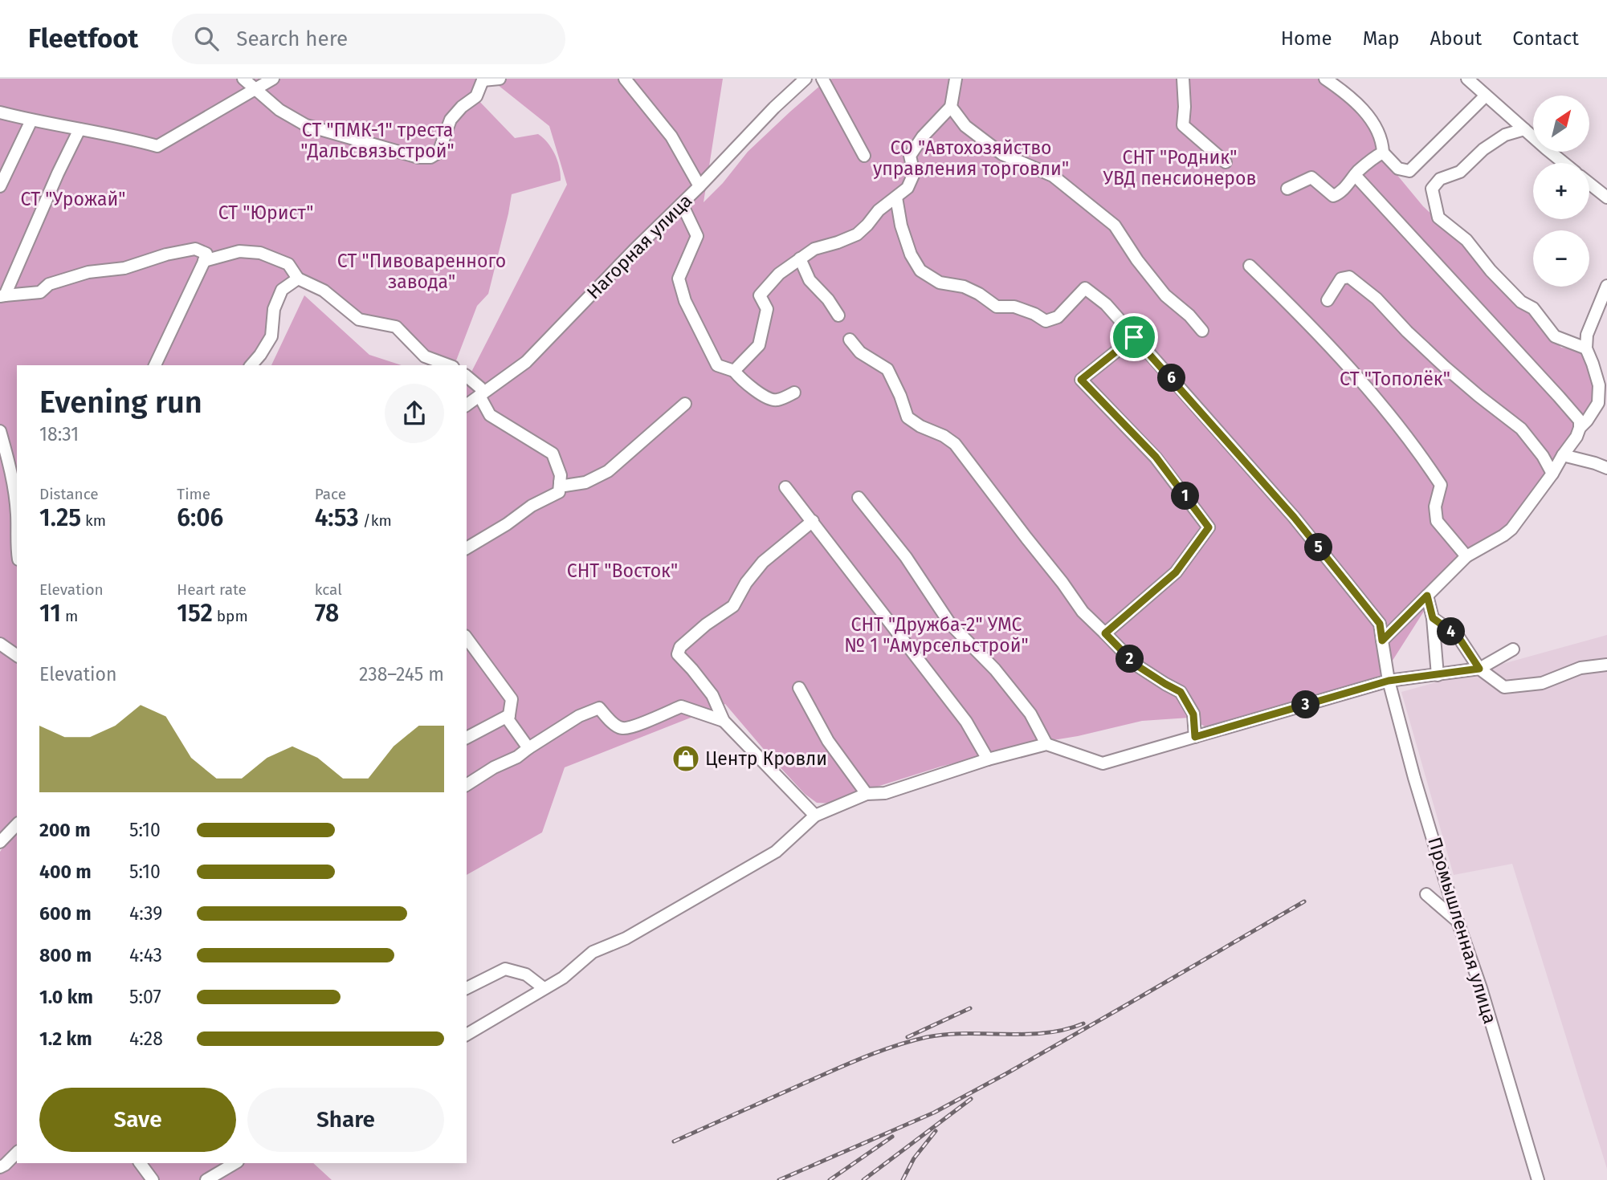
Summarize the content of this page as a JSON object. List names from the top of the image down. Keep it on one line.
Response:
{"streets":{"street":["Нагорная улица","Промышленная улица"]},"parks":["СТ \"ПМК-1\" треста \"Дальсвязьстрой\"","СО \"Автохозяйство управления торговли\"","СНТ \"Родник\" УВД пенсионеров","СТ \"Урожай\"","СТ \"Юрист\"","СТ \"Пивоваренного завода\"","СТ \"Тополёк\"","СНТ \"Восток\"","СНТ \"Дружба-2\" УМС № 1 \"Амурсельстрой\""],"places":{"shop":["Центр Кровли"]},"north":"top right","page":{"header":"Fleetfoot","search":"Search here","nav":["Home","Map","About","Contact"],"map_buttons":["+","−"],"pins":["6","1","5","4","2","3"],"heading":["Evening run","18:31"],"stats":[["Distance","1.25 km"],["Time","6:06"],["Pace","4:53 /km"],["Elevation","11 m"],["Heart rate","152 bpm"],["kcal","78"]],"chart":["Elevation","238–245 m"],"list":[{"name":"200 m","note":"5:10"},{"name":"400 m","note":"5:10"},{"name":"600 m","note":"4:39"},{"name":"800 m","note":"4:43"},{"name":"1.0 km","note":"5:07"},{"name":"1.2 km","note":"4:28"}],"buttons":["Save","Share"]}}
